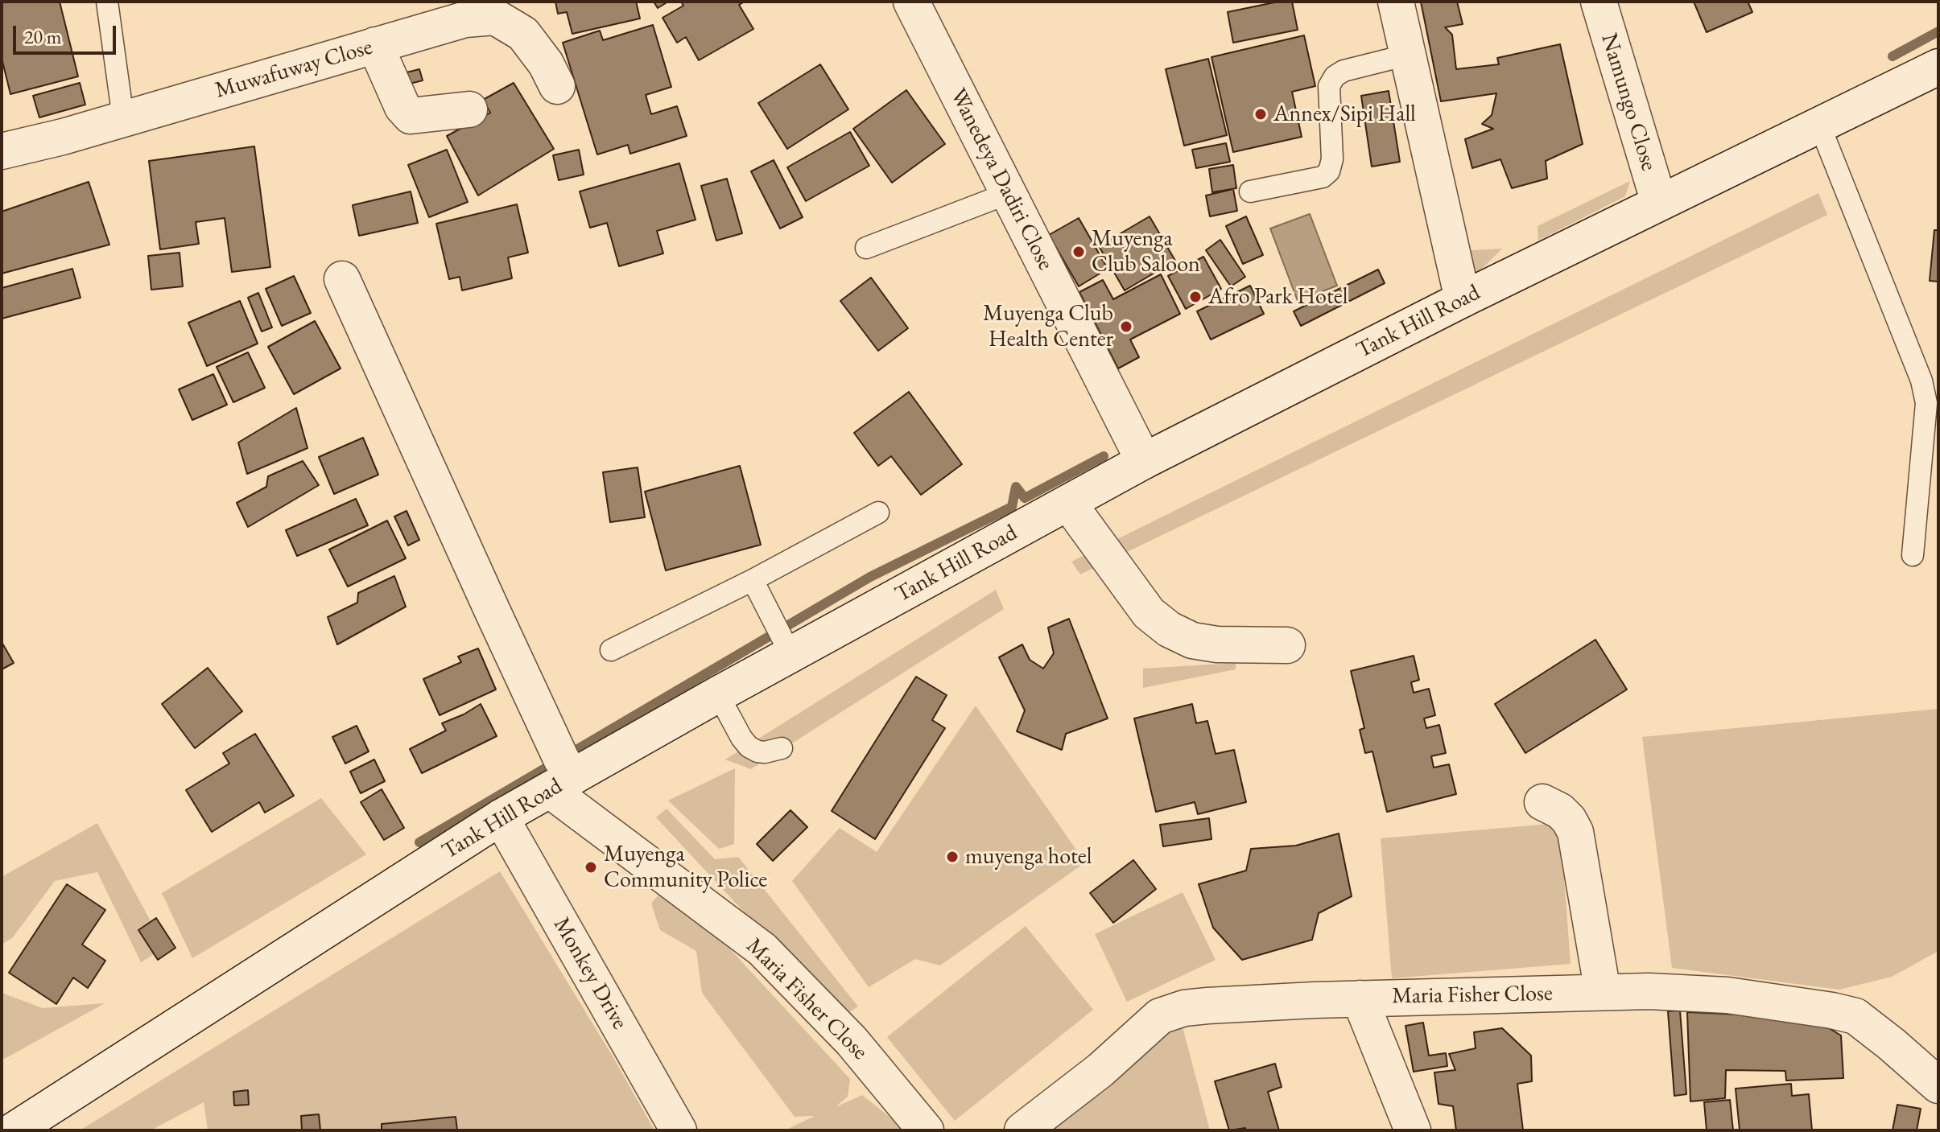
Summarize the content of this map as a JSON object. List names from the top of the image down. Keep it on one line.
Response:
{"streets":{"street":["Muwafuway Close","Namungo Close","Wanedeya Dadiri Close","Tank Hill Road","Monkey Drive","Maria Fisher Close"]},"crossings":[["Namungo Close","Tank Hill Road"],["Wanedeya Dadiri Close","Tank Hill Road"],["Tank Hill Road","Monkey Drive"],["Tank Hill Road","Maria Fisher Close"]],"places":["Annex/Sipi Hall","Muyenga Club Saloon","Afro Park Hotel","Muyenga Club Health Center","muyenga hotel","Muyenga Community Police"],"scale_bar":"20 m"}
